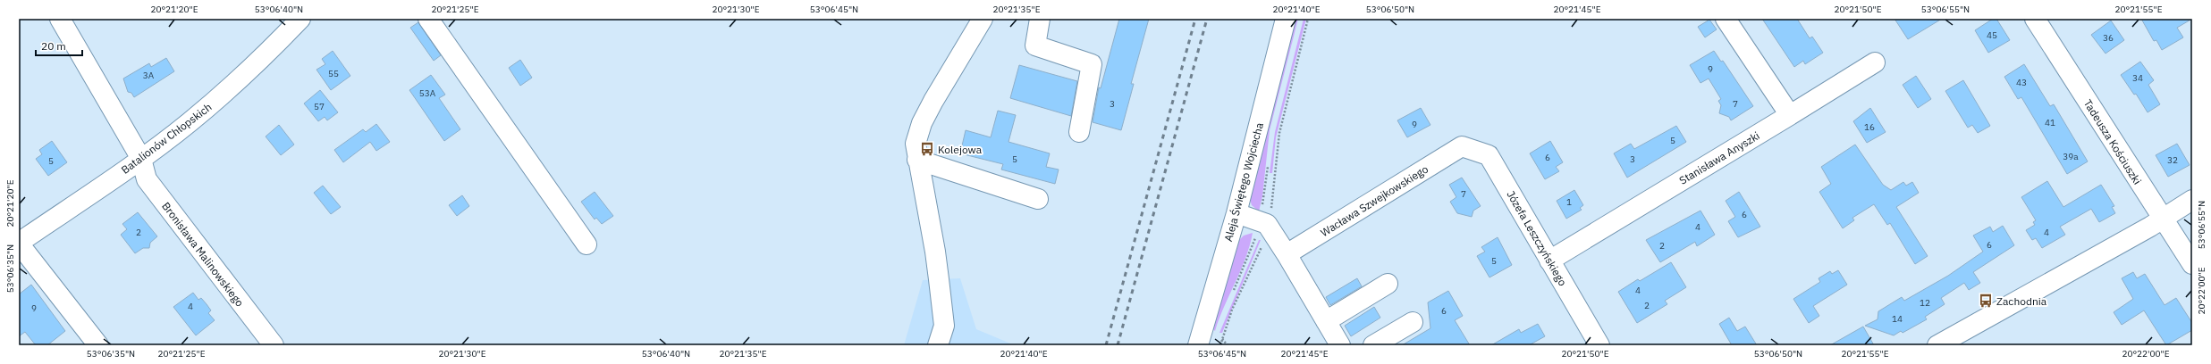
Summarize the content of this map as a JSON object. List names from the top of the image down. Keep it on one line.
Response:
{"streets":{"street":["Batalionów Chłopskich","Tadeusza Kościuszki","Stanisława Anyszki","Aleja Świętego Wojciecha","Wacława Szwejkowskiego","Józefa Leszczyńskiego","Bronisława Malinowskiego"]},"crossings":[["Batalionów Chłopskich","Bronisława Malinowskiego"],["Stanisława Anyszki","Józefa Leszczyńskiego"],["Wacława Szwejkowskiego","Józefa Leszczyńskiego"]],"places":{"bus stop":["Kolejowa","Zachodnia"]},"house_numbers":["45","36","9","55","3A","34","43","53A","3","7","57","41","9","16","5","39a","6","5","3","32","5","7","1","6","4","2","4","6","2","5","4","12","2","4","9","6","14"],"scale_bar":"20 m","coordinates":["20°21'20\"E","53°06'40\"N","20°21'25\"E","20°21'30\"E","53°06'45\"N","20°21'35\"E","20°21'40\"E","53°06'50\"N","20°21'45\"E","20°21'50\"E","53°06'55\"N","20°21'55\"E","53°06'35\"N","20°22'00\"E"]}
